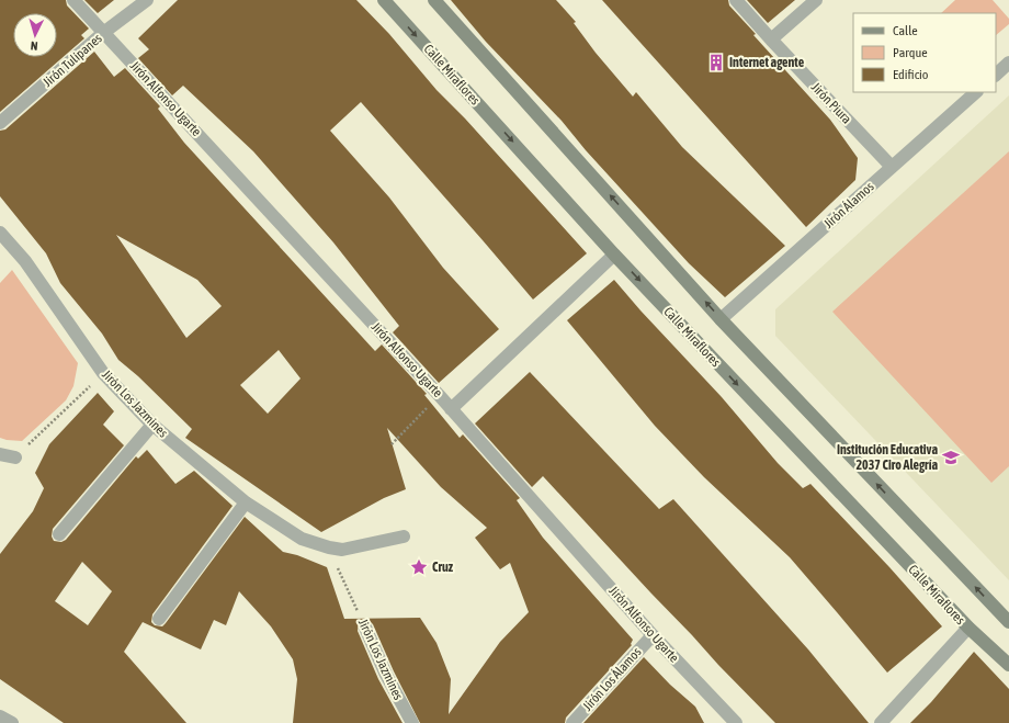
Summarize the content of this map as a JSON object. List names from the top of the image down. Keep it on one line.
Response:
{"streets":{"street":["Jirón Tulipanes","Calle Miraflores","Jirón Alfonso Ugarte","Jirón Piura","Jirón Álamos","Jirón Los Jazmines","Jirón Los Álamos"]},"crossings":[["Jirón Tulipanes","Jirón Alfonso Ugarte"],["Jirón Alfonso Ugarte","Jirón Los Álamos"],["Jirón Piura","Jirón Álamos"]],"places":{"building":["Internet agente"],"school or university":["Institución Educativa 2037 Ciro Alegría"],"place":["Cruz"]},"legend":["Calle","Parque","Edificio"],"north":"bottom"}
